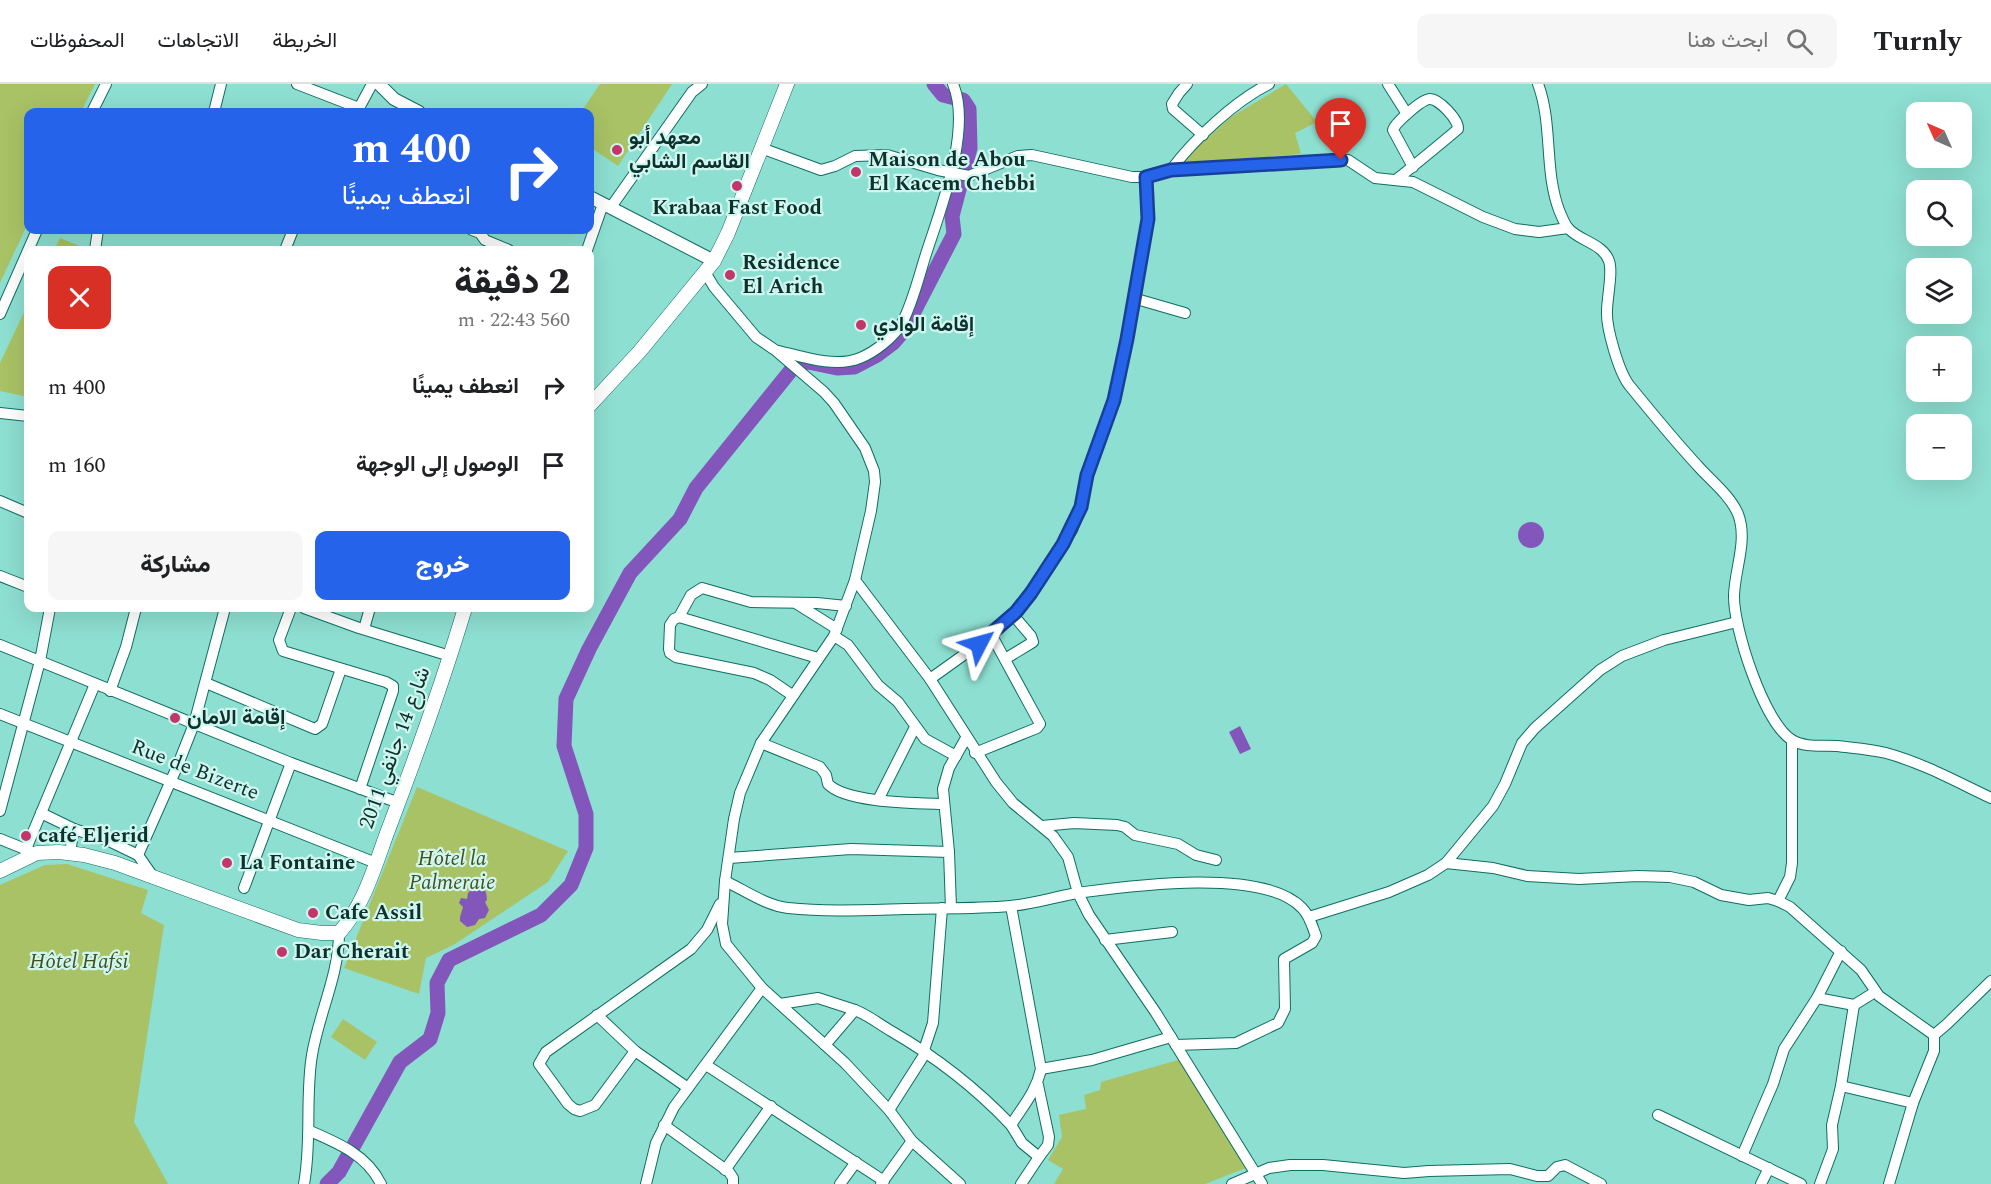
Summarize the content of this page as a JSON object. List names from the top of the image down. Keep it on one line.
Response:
{"streets":{"main road":["شارع 14 جانفي 2011"],"street":["Rue de Bizerte"]},"crossings":[["شارع 14 جانفي 2011","Rue de Bizerte"]],"parks":["Hôtel la Palmeraie","Hôtel Hafsi"],"places":["معهد أبو القاسم الشابي","Maison de Abou El Kacem Chebbi","Krabaa Fast Food","Residence El Arich","إقامة الوادي","إقامة الامان","café Eljerid","La Fontaine","Cafe Assil","Dar Cherait"],"north":"top left","page":{"header":"Turnly","search":"ابحث هنا","nav":["الخريطة","الاتجاهات","المحفوظات"],"map_buttons":["+","−"],"turn":["400 m","انعطف يمينًا"],"heading":["2 دقيقة","560 m · 22:43"],"list":[{"name":"انعطف يمينًا","value":"400 m"},{"name":"الوصول إلى الوجهة","value":"160 m"}],"buttons":["خروج","مشاركة"]}}
